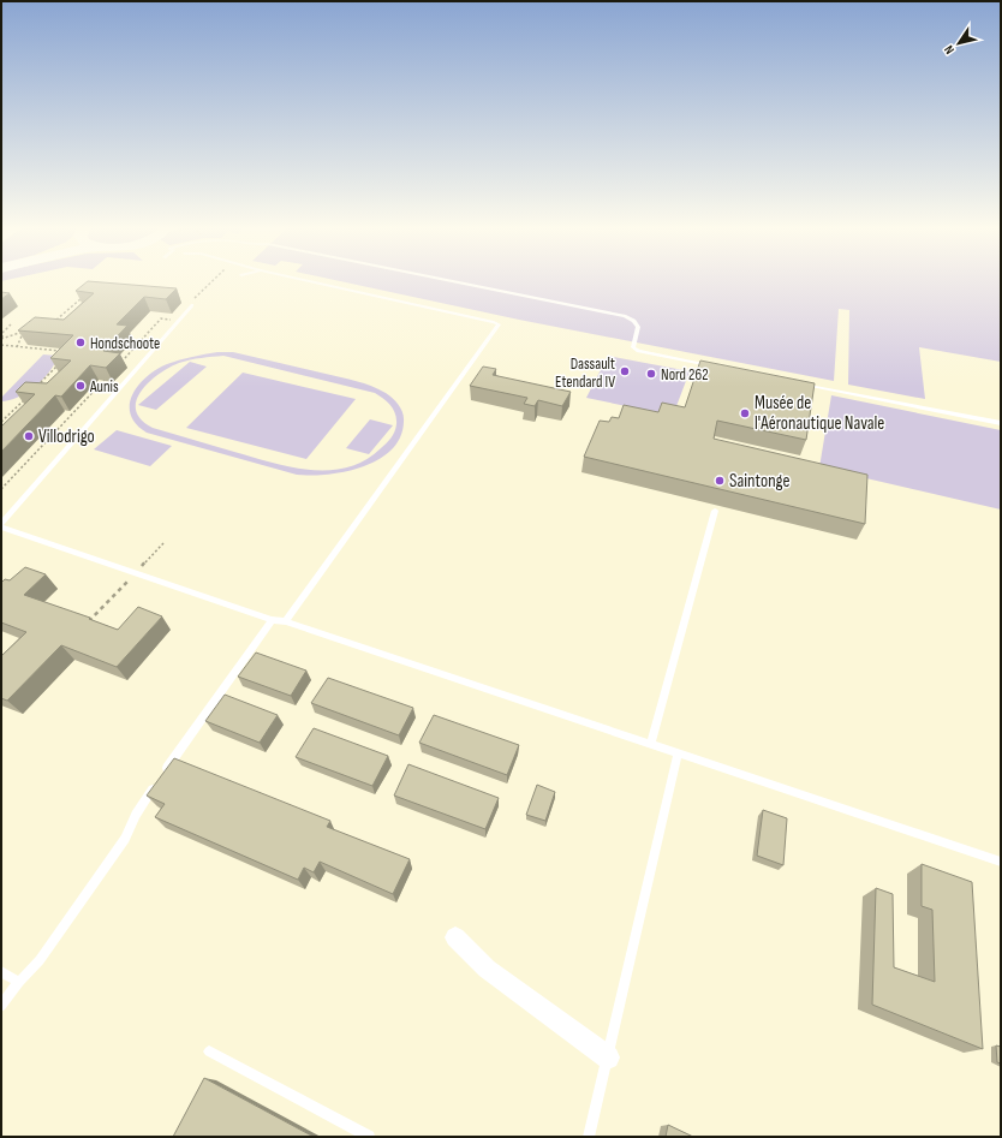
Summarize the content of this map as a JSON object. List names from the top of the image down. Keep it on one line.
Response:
{"places":["Hondschoote","Dassault Etendard IV","Nord 262","Aunis","Musée de l'Aéronautique Navale","Villodrigo","Saintonge"],"north":"bottom left"}
